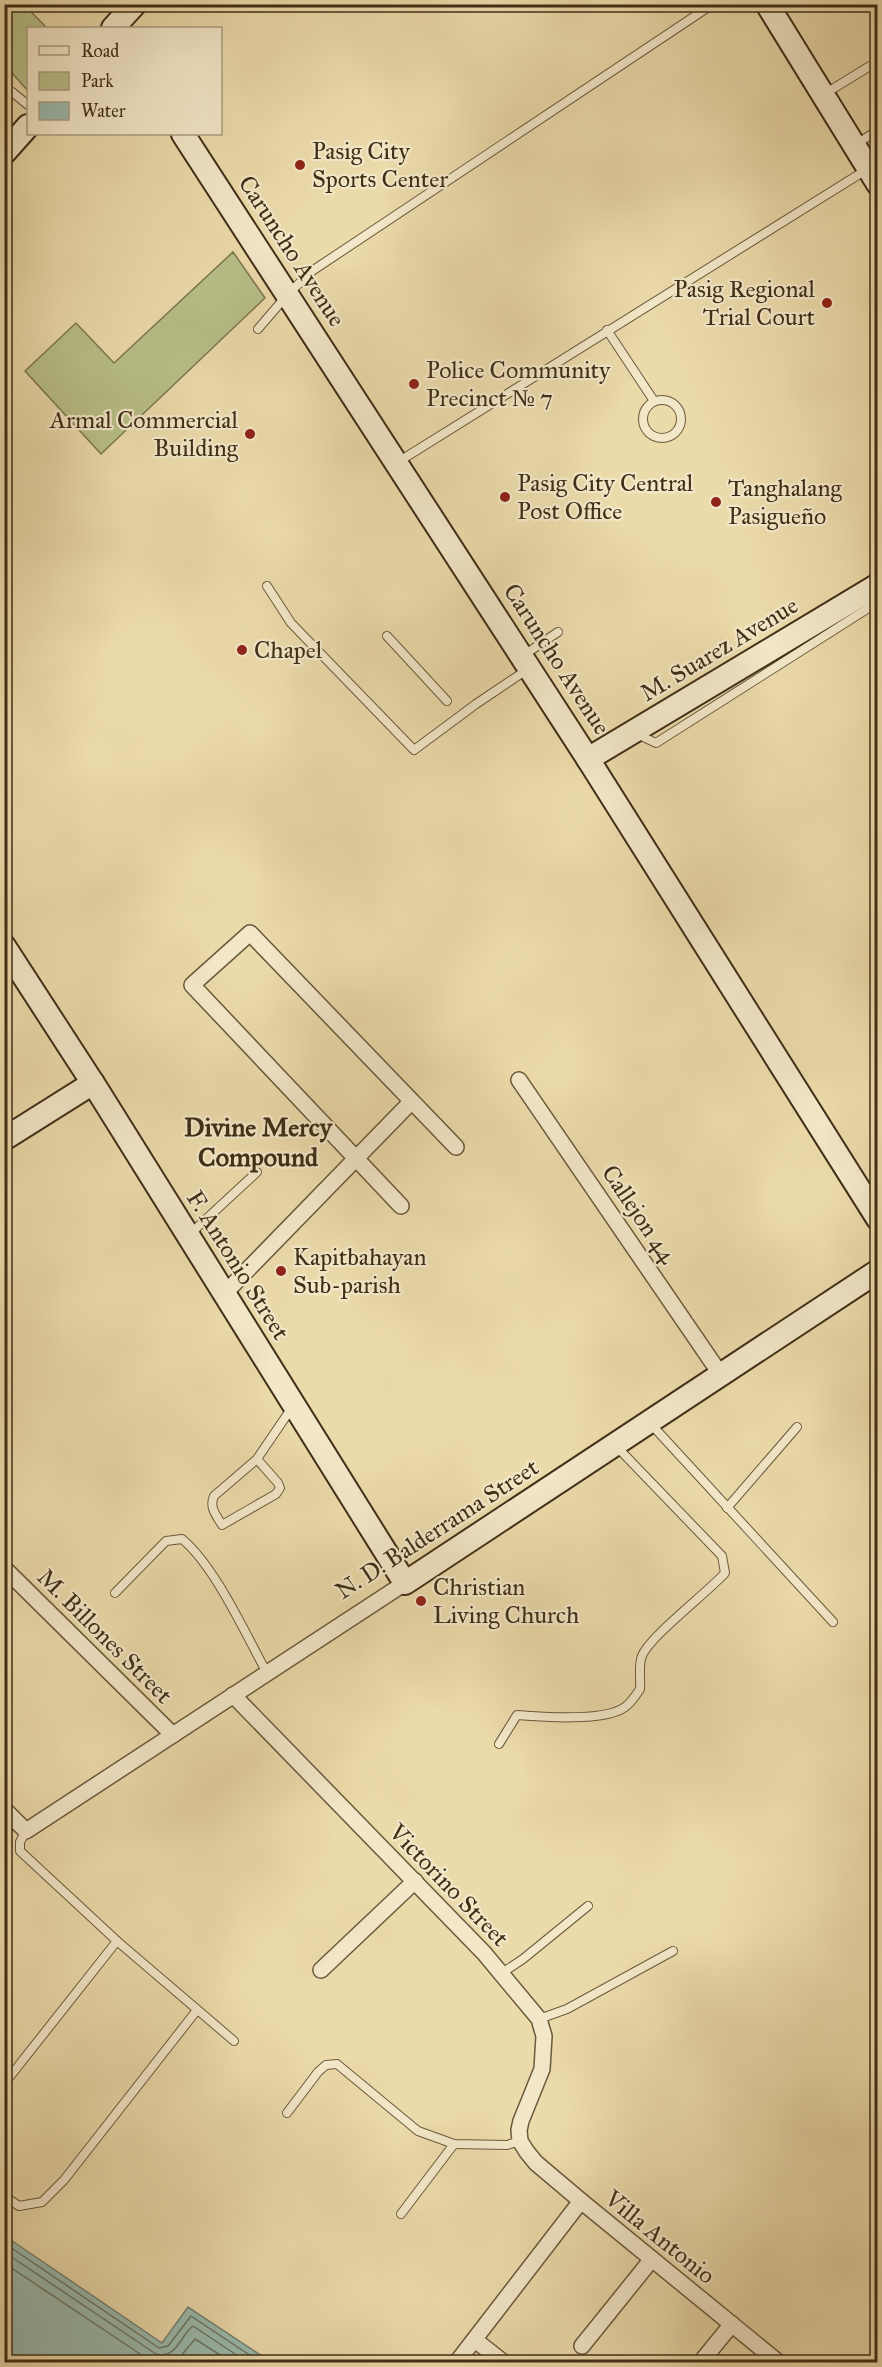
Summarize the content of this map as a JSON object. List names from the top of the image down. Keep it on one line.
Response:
{"streets":{"street":["Caruncho Avenue","M. Suarez Avenue","Callejon 44","F. Antonio Street","N. D. Balderrama Street","M. Billones Street","Victorino Street","Villa Antonio"]},"crossings":[["Caruncho Avenue","M. Suarez Avenue"],["Callejon 44","N. D. Balderrama Street"],["F. Antonio Street","N. D. Balderrama Street"],["N. D. Balderrama Street","M. Billones Street"],["N. D. Balderrama Street","Victorino Street"]],"districts":["Divine Mercy Compound"],"places":["Pasig City Sports Center","Pasig Regional Trial Court","Police Community Precinct № 7","Armal Commercial Building","Pasig City Central Post Office","Tanghalang Pasigueño","Chapel","Kapitbahayan Sub-parish","Christian Living Church"],"legend":["Road","Park","Water"]}
